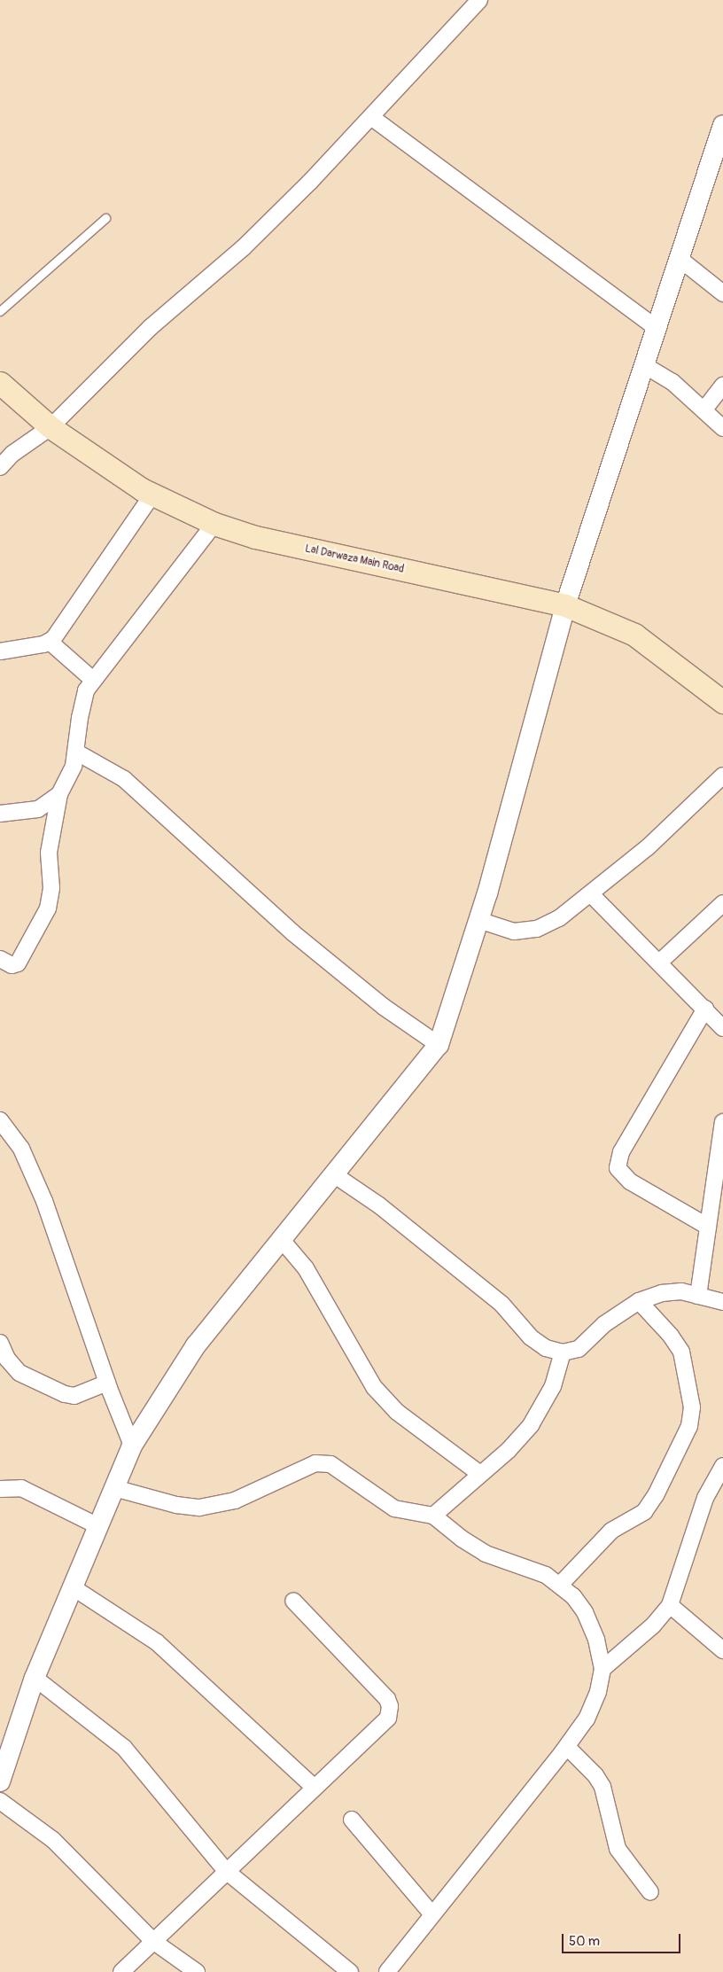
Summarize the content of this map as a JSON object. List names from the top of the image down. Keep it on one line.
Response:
{"streets":{"main road":["Lal Darwaza Main Road"]},"scale_bar":"50 m"}
